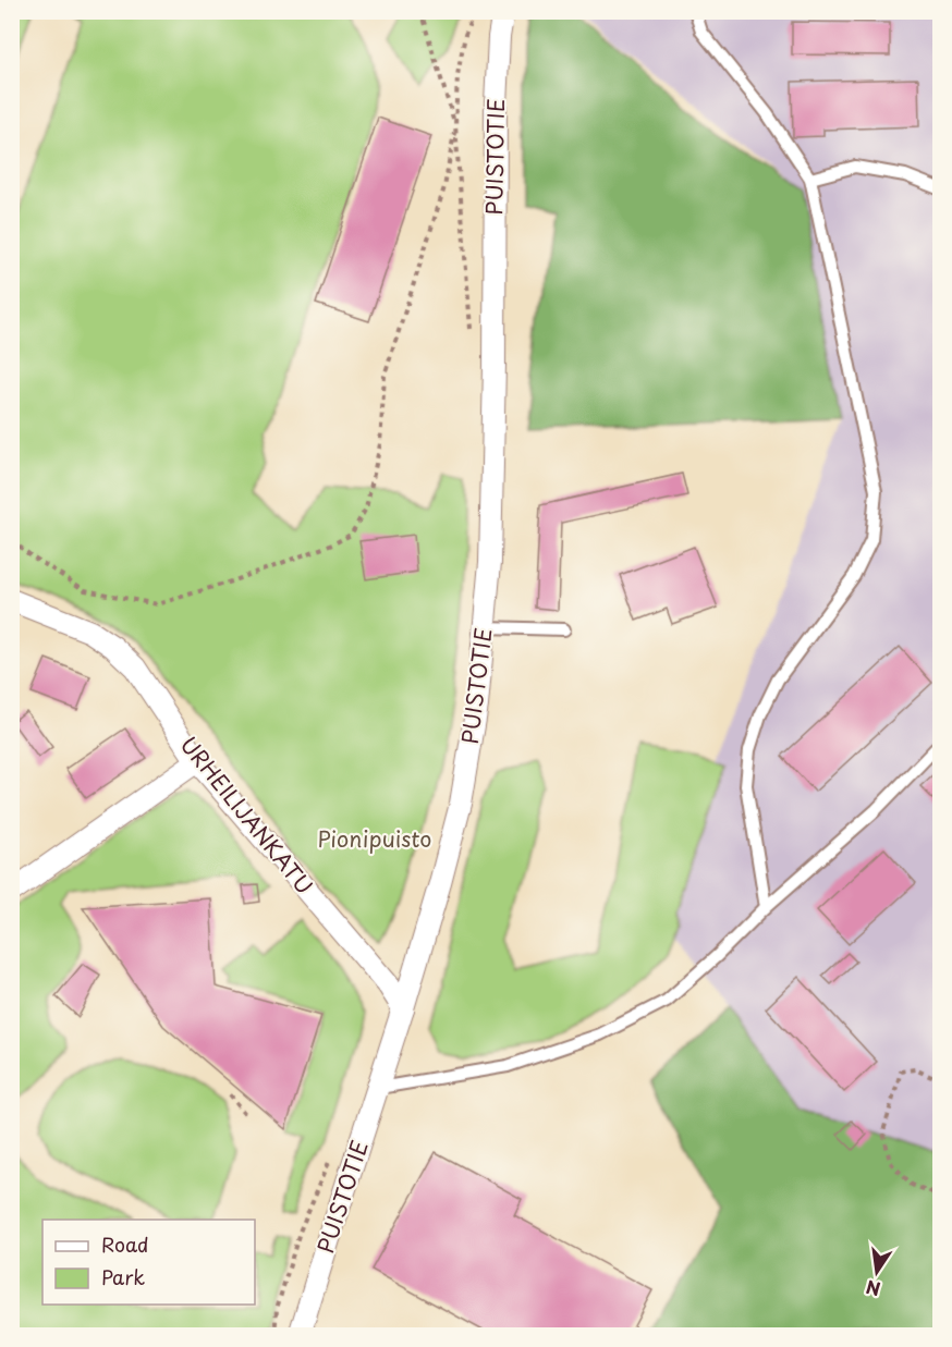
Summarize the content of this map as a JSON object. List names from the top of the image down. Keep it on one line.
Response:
{"streets":{"street":["PUISTOTIE","URHEILIJANKATU"]},"crossings":[["PUISTOTIE","URHEILIJANKATU"]],"parks":["Pionipuisto"],"legend":["Road","Park"],"north":"bottom"}
